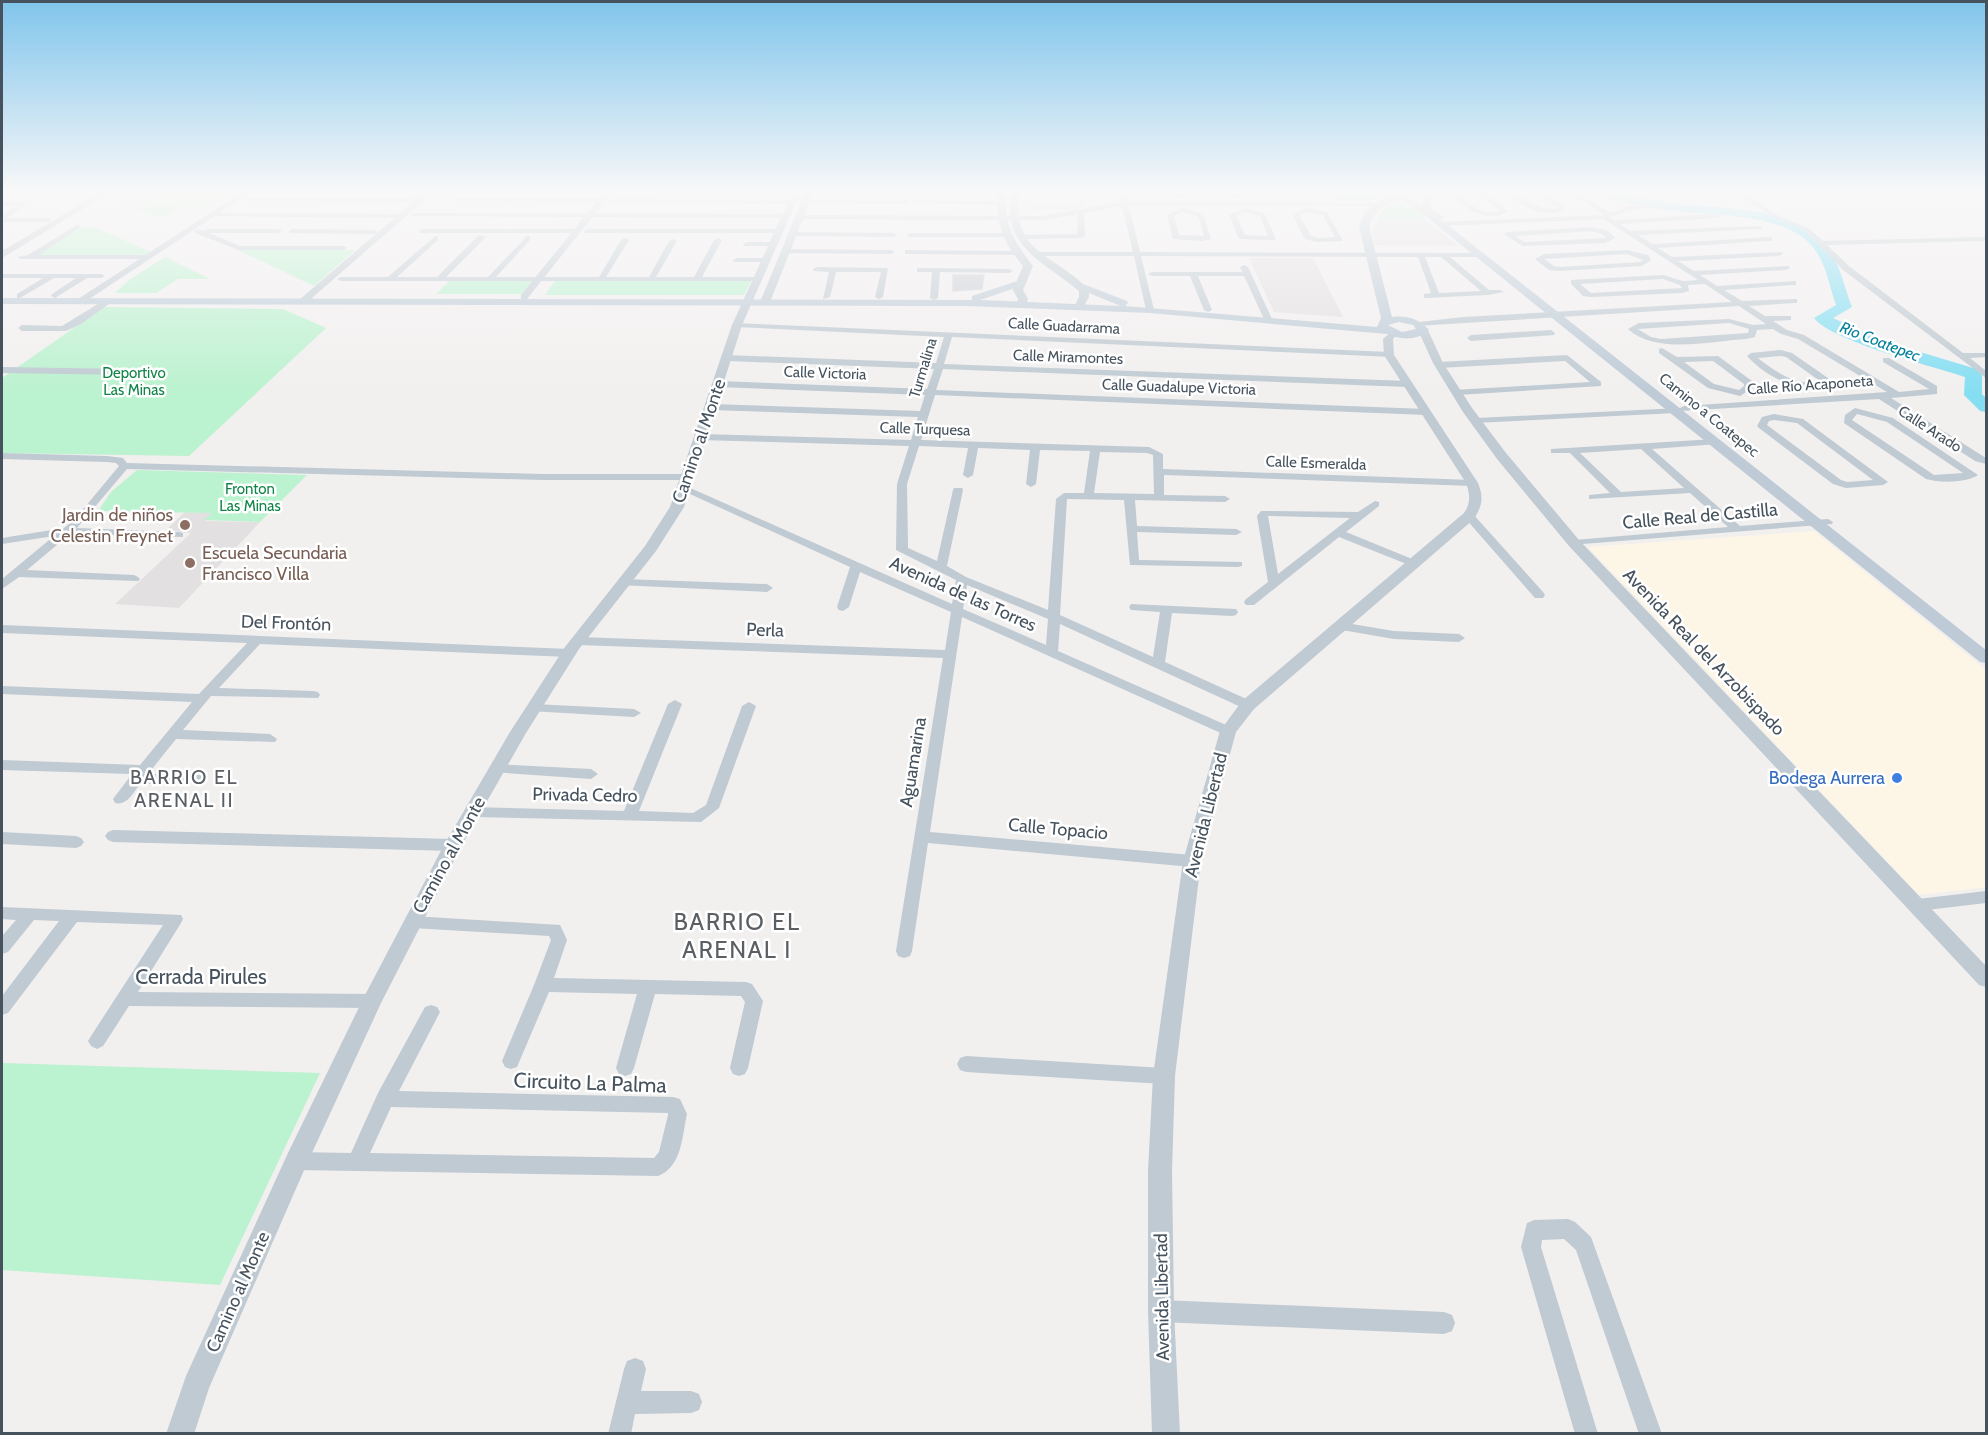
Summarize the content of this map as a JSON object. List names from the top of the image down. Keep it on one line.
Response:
{"streets":{"main road":["Camino a Coatepec"],"street":["Calle Guadarrama","Calle Miramontes","Turmalina","Calle Victoria","Calle Río Acaponeta","Calle Guadalupe Victoria","Calle Turquesa","Calle Arado","Camino al Monte","Calle Esmeralda","Calle Real de Castilla","Avenida de las Torres","Del Frontón","Perla","Avenida Real del Arzobispado","Aguamarina","Privada Cedro","Avenida Libertad","Calle Topacio","Cerrada Pirules","Circuito La Palma"]},"crossings":[["Calle Guadarrama","Turmalina"],["Calle Guadarrama","Camino al Monte"],["Calle Miramontes","Turmalina"],["Calle Miramontes","Camino al Monte"],["Turmalina","Calle Victoria"],["Turmalina","Calle Guadalupe Victoria"],["Turmalina","Calle Turquesa"],["Turmalina","Avenida de las Torres"],["Calle Victoria","Calle Guadalupe Victoria"],["Calle Victoria","Camino al Monte"],["Calle Río Acaponeta","Camino a Coatepec"],["Calle Río Acaponeta","Calle Arado"],["Calle Río Acaponeta","Avenida Real del Arzobispado"],["Camino a Coatepec","Calle Real de Castilla"],["Calle Turquesa","Camino al Monte"],["Calle Turquesa","Calle Esmeralda"],["Camino al Monte","Avenida de las Torres"],["Camino al Monte","Del Frontón"],["Camino al Monte","Perla"],["Camino al Monte","Privada Cedro"],["Camino al Monte","Cerrada Pirules"],["Camino al Monte","Circuito La Palma"],["Calle Real de Castilla","Avenida Real del Arzobispado"],["Avenida de las Torres","Aguamarina"],["Avenida de las Torres","Avenida Libertad"],["Del Frontón","Perla"],["Perla","Aguamarina"],["Aguamarina","Calle Topacio"],["Avenida Libertad","Calle Topacio"]],"districts":["BARRIO EL ARENAL II","BARRIO EL ARENAL I"],"water":["Rio Coatepec"],"parks":["Deportivo Las Minas","Fronton Las Minas"],"places":["Jardin de niños Celestin Freynet","Escuela Secundaria Francisco Villa","Bodega Aurrera"]}
